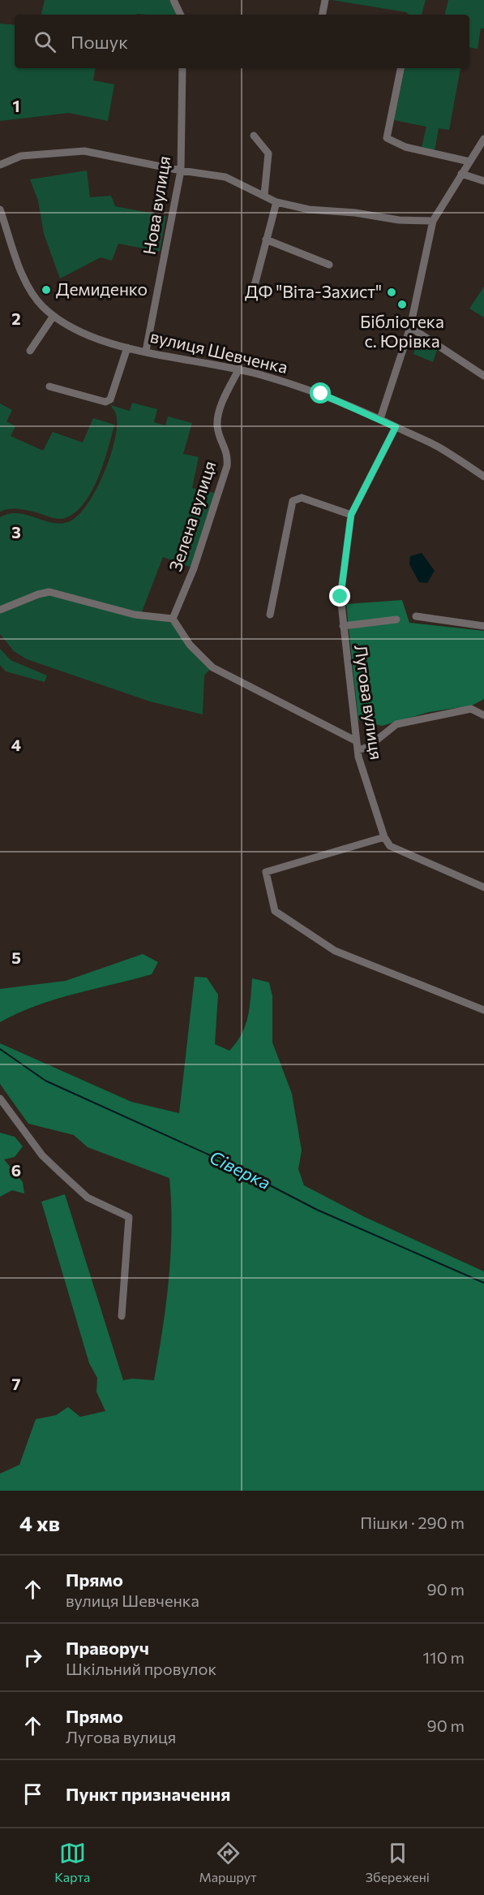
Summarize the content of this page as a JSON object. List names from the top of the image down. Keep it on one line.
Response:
{"streets":{"street":["Нова вулиця","вулиця Шевченка","Зелена вулиця","Лугова вулиця"]},"crossings":[["Нова вулиця","вулиця Шевченка"],["вулиця Шевченка","Зелена вулиця"],["вулиця Шевченка","Лугова вулиця"]],"water":["Сіверка"],"places":["Демиденко","ДФ \"Віта-Захист\"","Бібліотека с. Юрівка"],"page":{"search":"Пошук","heading":["4 хв","Пішки · 290 m"],"list":[["Прямо","вулиця Шевченка","90 m"],["Праворуч","Шкільний провулок","110 m"],["Прямо","Лугова вулиця","90 m"],"Пункт призначення"],"nav":["Карта","Маршрут","Збережені"]},"grid":{"rows":["1","2","3","4","5","6","7"]}}
